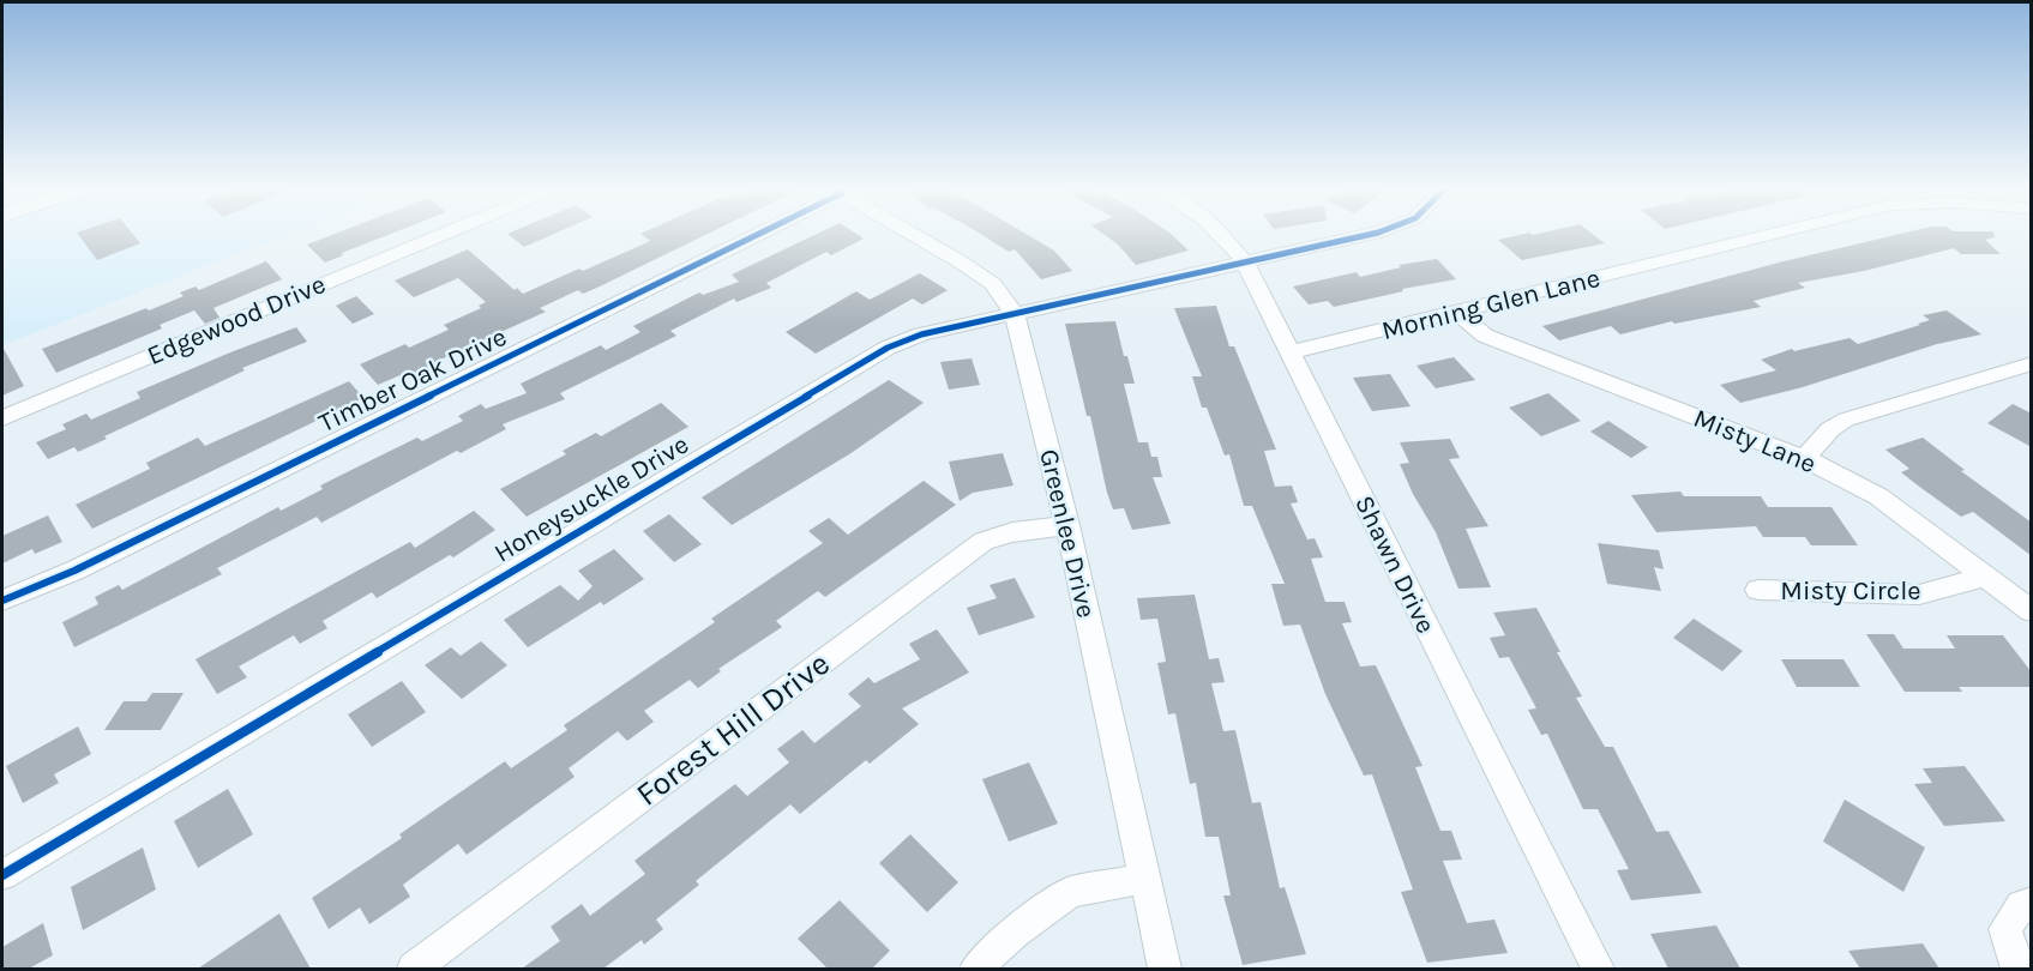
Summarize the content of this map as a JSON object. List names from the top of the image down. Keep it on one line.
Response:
{"streets":{"street":["Morning Glen Lane","Edgewood Drive","Timber Oak Drive","Misty Lane","Honeysuckle Drive","Greenlee Drive","Shawn Drive","Misty Circle","Forest Hill Drive"]},"crossings":[["Morning Glen Lane","Misty Lane"],["Morning Glen Lane","Shawn Drive"],["Misty Lane","Misty Circle"],["Honeysuckle Drive","Greenlee Drive"],["Honeysuckle Drive","Shawn Drive"],["Greenlee Drive","Forest Hill Drive"]]}
